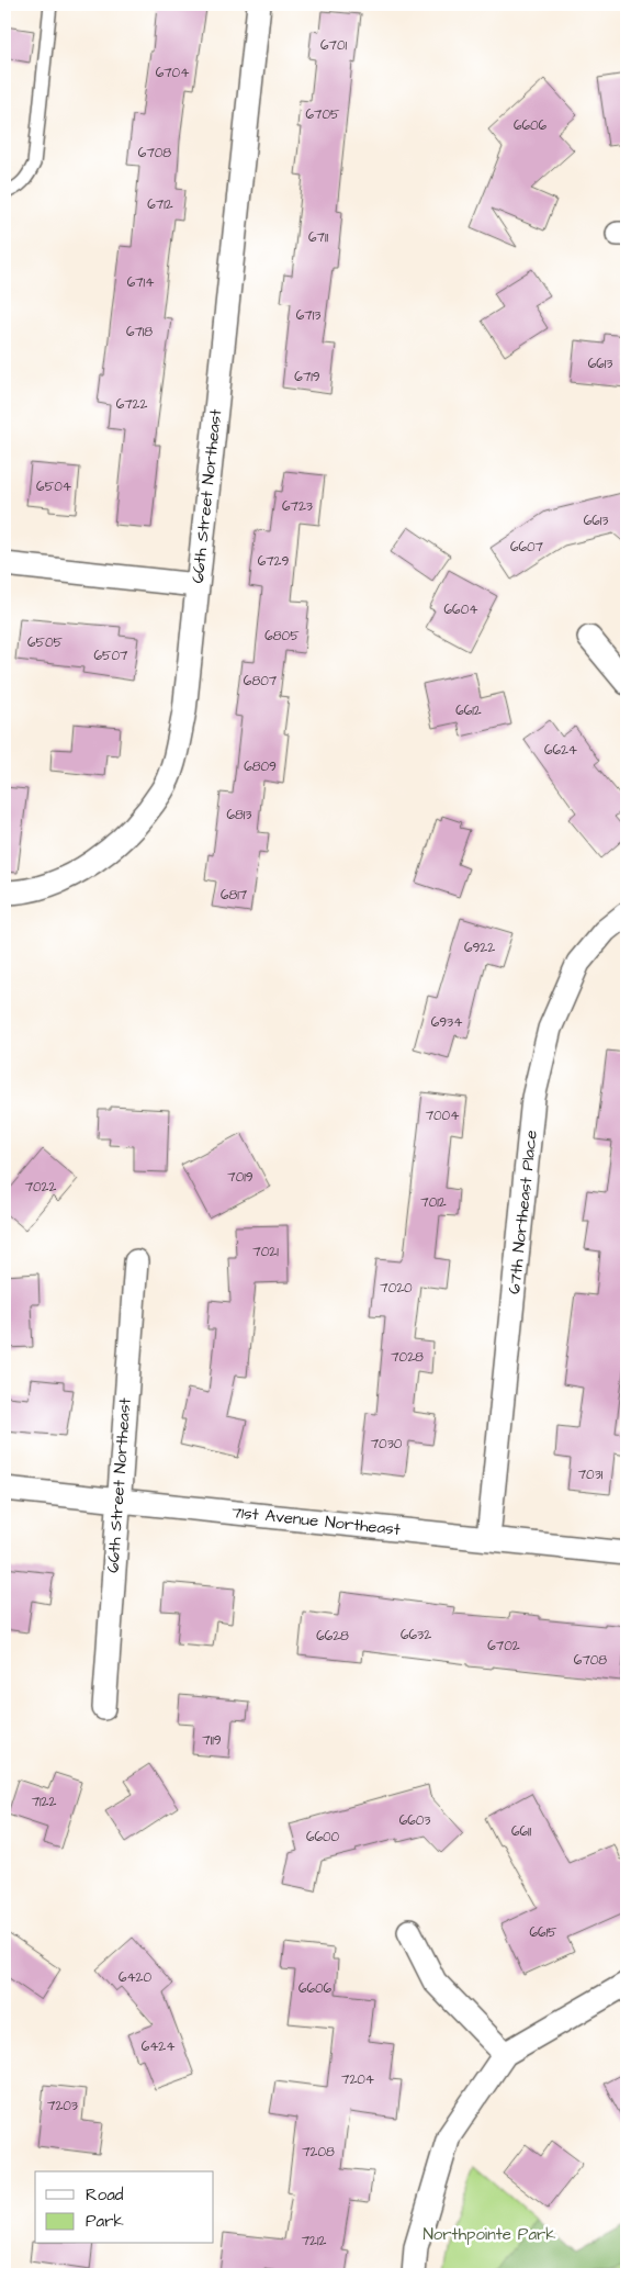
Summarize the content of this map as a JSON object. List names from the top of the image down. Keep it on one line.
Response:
{"streets":{"street":["66th Street Northeast","67th Northeast Place","71st Avenue Northeast"]},"crossings":[["66th Street Northeast","71st Avenue Northeast"],["67th Northeast Place","71st Avenue Northeast"]],"parks":["Northpointe Park"],"house_numbers":["6701","6704","6705","6606","6708","6712","6711","6714","6713","6718","6613","6719","6722","6504","6723","6613","6607","6729","6604","6805","6505","6507","6807","6612","6624","6809","6813","6817","6922","6934","7004","7019","7022","7012","7021","7020","7028","7030","7031","6632","6628","6702","6708","7119","7122","6603","6611","6600","6615","6420","6606","6424","7204","7203","7208","7212"],"legend":["Road","Park"]}
